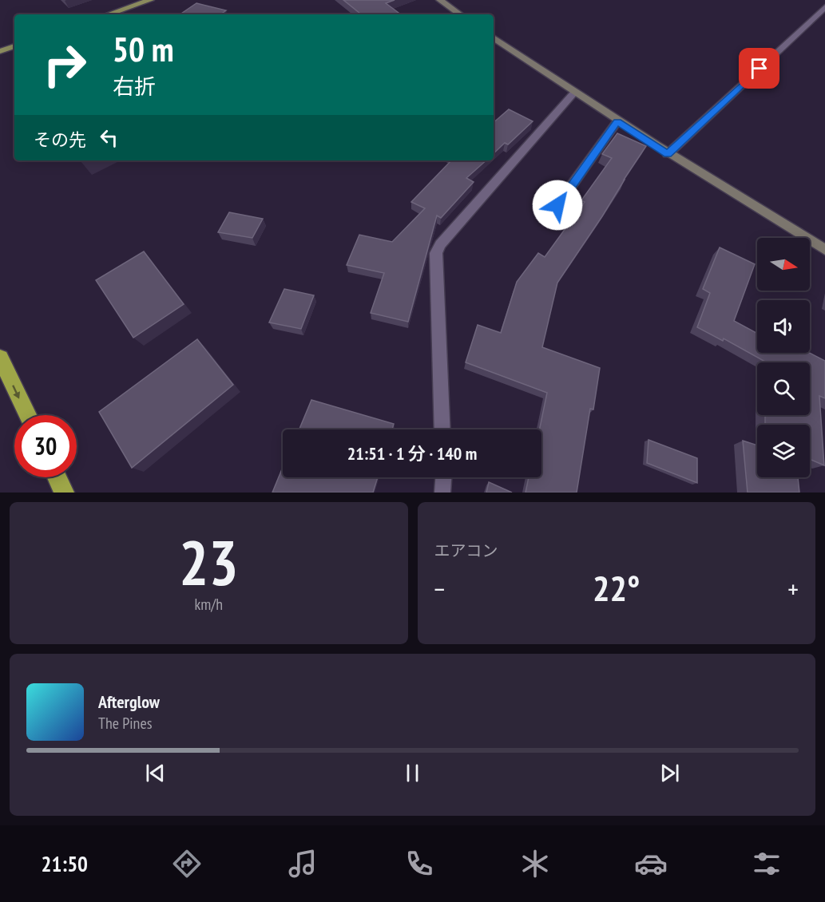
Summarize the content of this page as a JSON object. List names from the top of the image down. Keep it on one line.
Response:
{"north":"right","page":{"turn":["50 m","右折"],"then":"その先","limit":"30","trip":"21:51 · 1 分 · 140 m","tile":[["23","km/h"],"エアコン"],"heat":["−","22°","+"],"song":["Afterglow","The Pines"],"tabs":"21:50"}}
